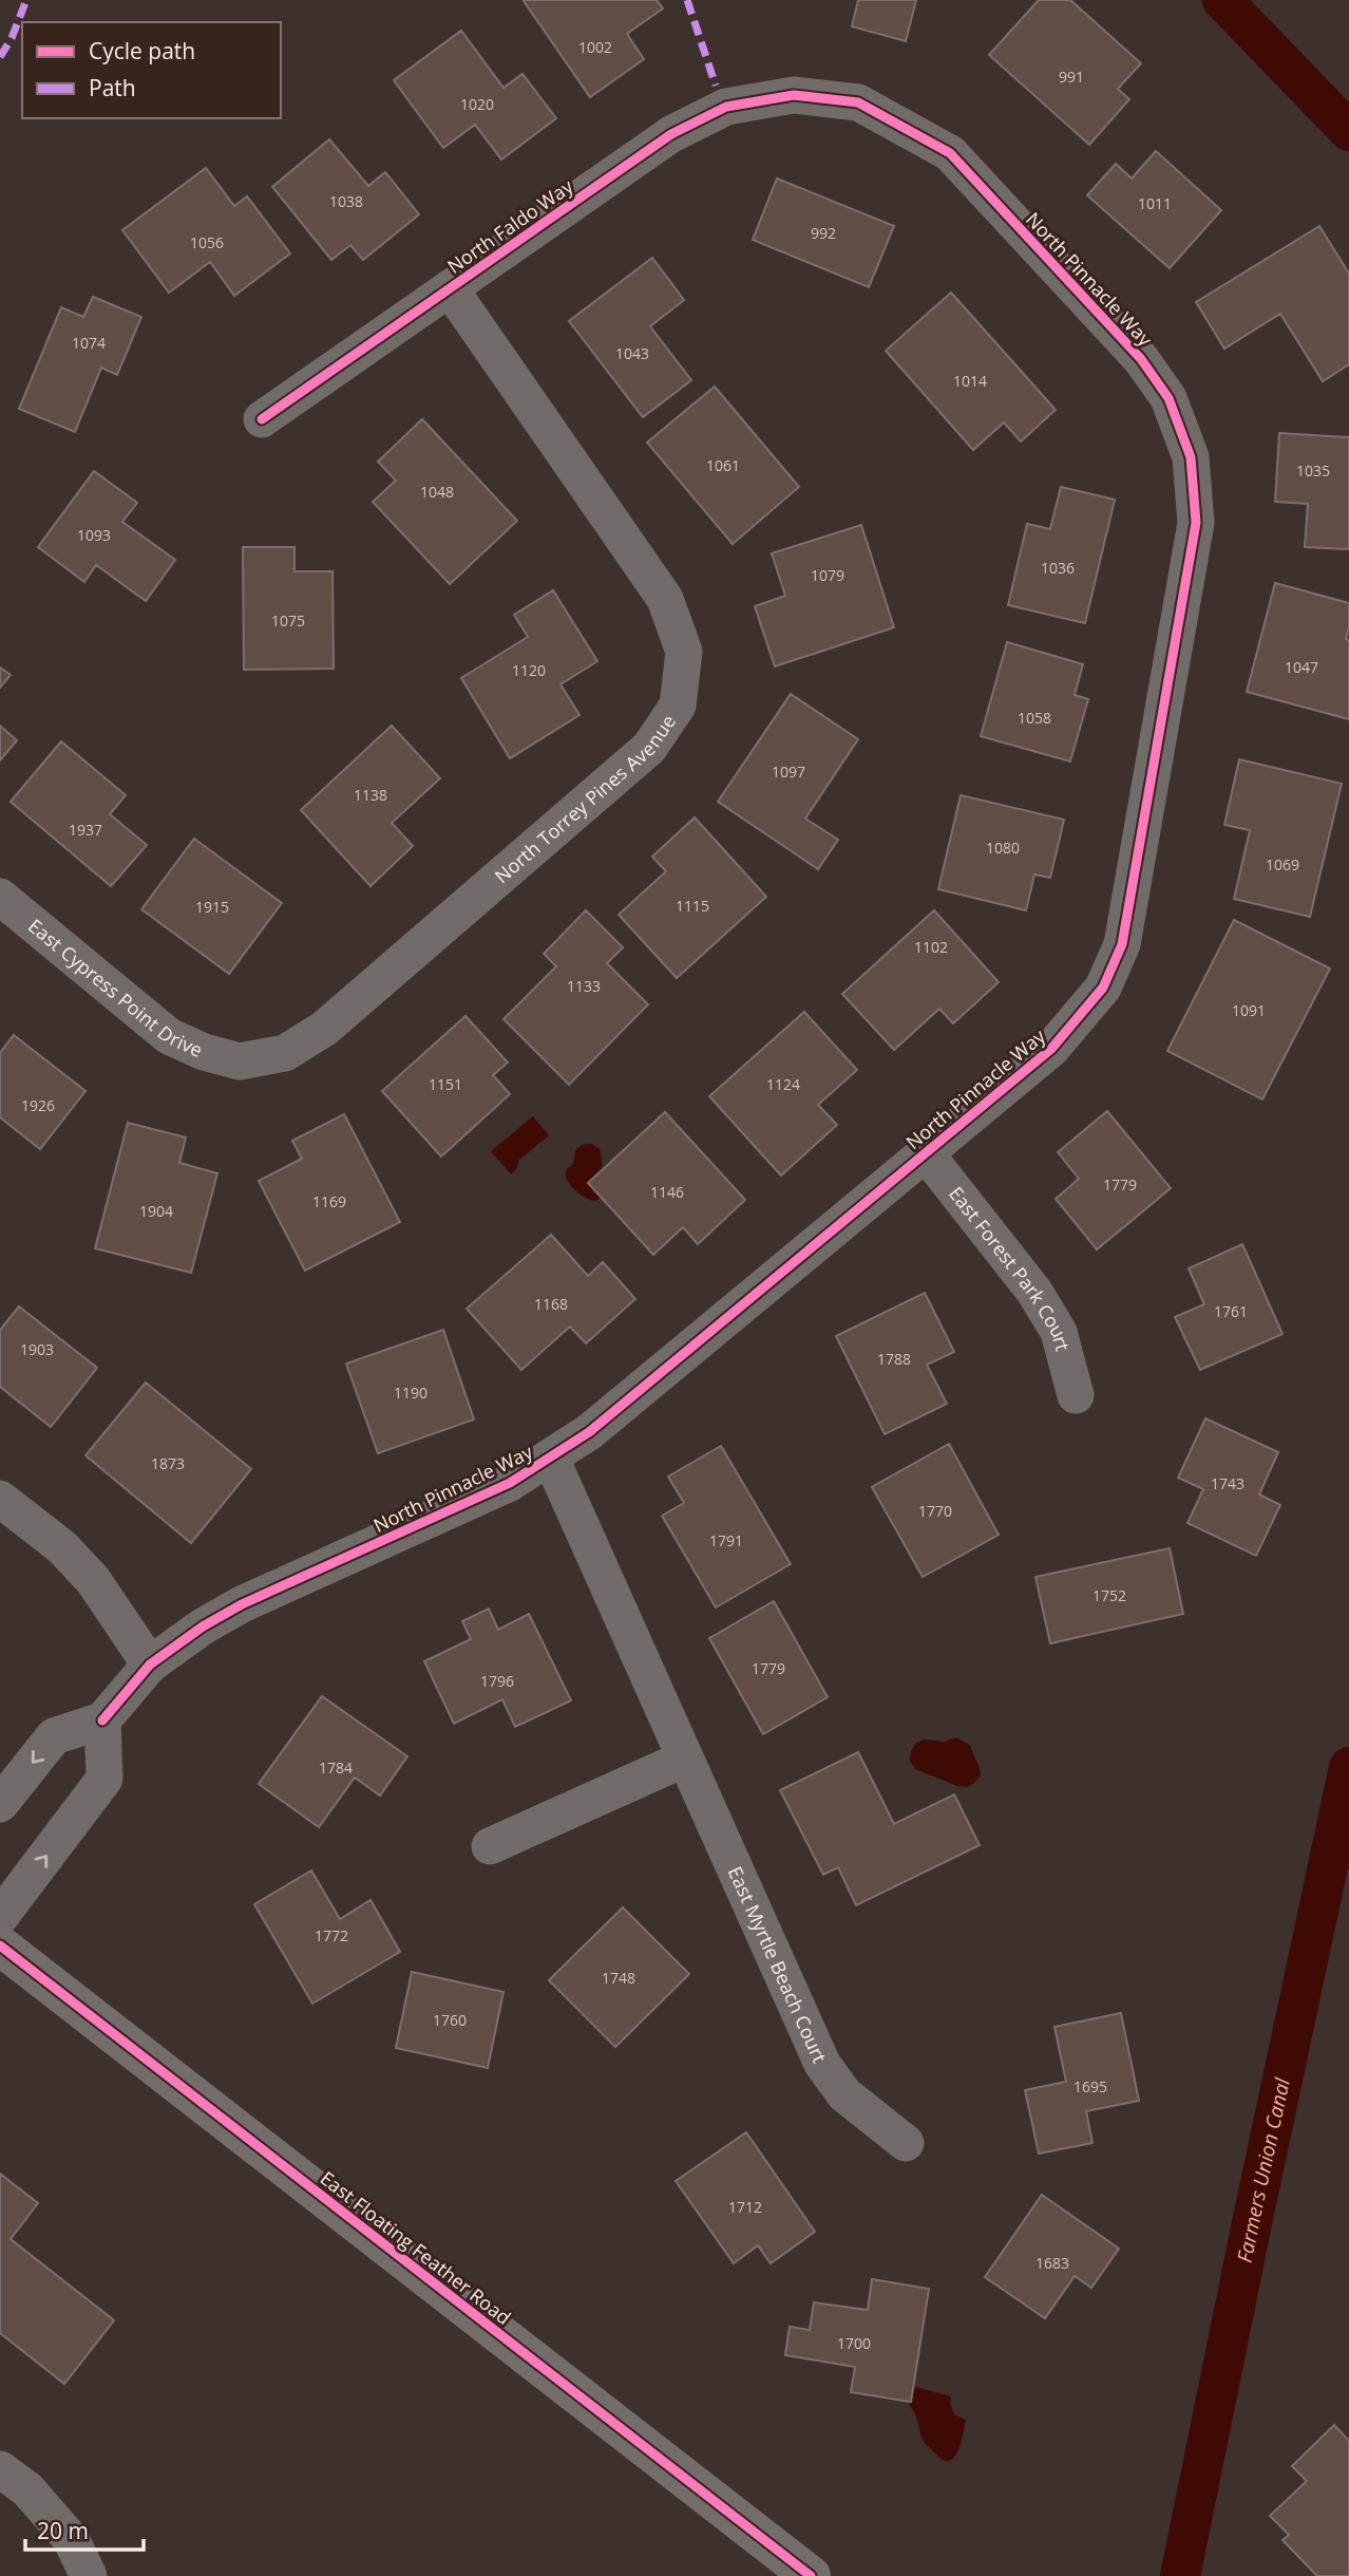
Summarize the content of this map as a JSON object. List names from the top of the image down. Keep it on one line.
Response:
{"streets":{"main road":["East Floating Feather Road"],"street":["North Faldo Way","North Pinnacle Way","North Torrey Pines Avenue","East Cypress Point Drive","East Forest Park Court","East Myrtle Beach Court"]},"crossings":[["North Faldo Way","North Pinnacle Way"],["North Faldo Way","North Torrey Pines Avenue"],["North Pinnacle Way","East Forest Park Court"],["North Pinnacle Way","East Myrtle Beach Court"],["North Torrey Pines Avenue","East Cypress Point Drive"]],"water":["Farmers Union Canal"],"house_numbers":["1002","991","1020","1038","1011","992","1056","1074","1043","1014","1061","1035","1048","1093","1036","1079","1075","1047","1120","1058","1097","1138","1937","1080","1069","1115","1915","1102","1133","1091","1151","1124","1926","1779","1146","1169","1904","1168","1761","1903","1788","1190","1873","1743","1770","1791","1752","1779","1796","1784","1772","1748","1760","1695","1712","1683","1700"],"legend":["Cycle path","Path"],"scale_bar":"20 m"}
